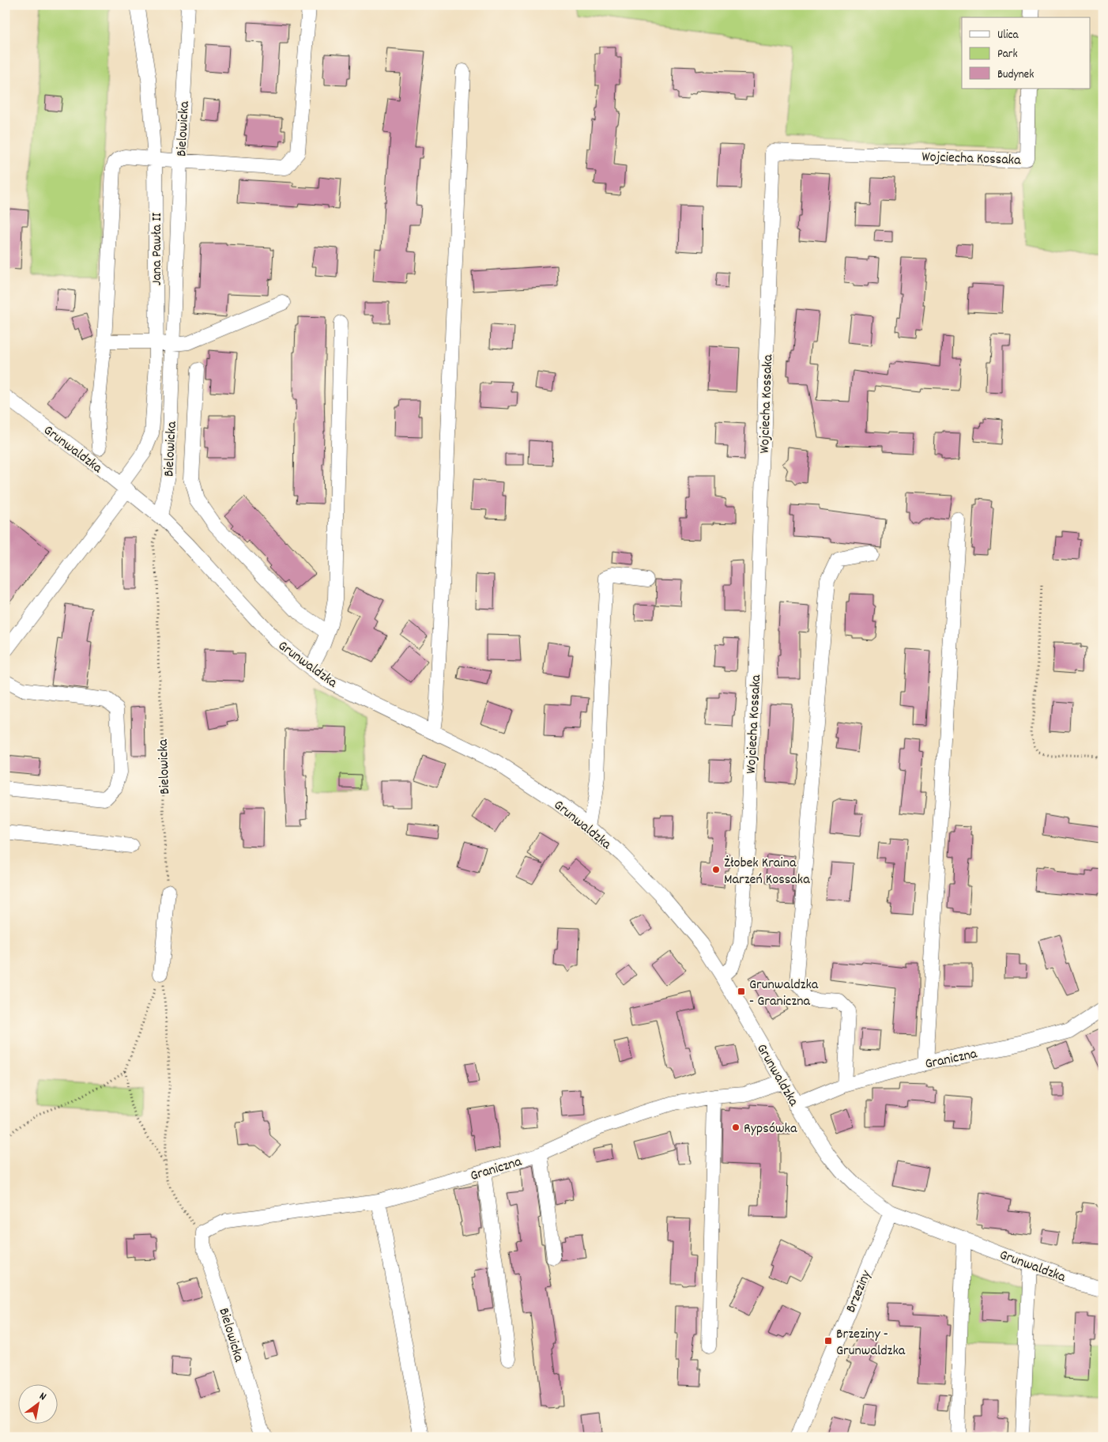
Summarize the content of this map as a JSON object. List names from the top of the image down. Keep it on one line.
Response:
{"streets":{"street":["Bielowicka","Wojciecha Kossaka","Jana Pawła II","Grunwaldzka","Graniczna","Brzeziny"]},"crossings":[["Bielowicka","Grunwaldzka"],["Bielowicka","Graniczna"],["Wojciecha Kossaka","Grunwaldzka"],["Jana Pawła II","Grunwaldzka"],["Grunwaldzka","Graniczna"],["Grunwaldzka","Brzeziny"]],"places":{"other":["Żłobek Kraina Marzeń Kossaka","Rypsówka"],"transit":["Grunwaldzka - Graniczna","Brzeziny - Grunwaldzka"]},"legend":["Ulica","Park","Budynek"],"north":"top right"}
